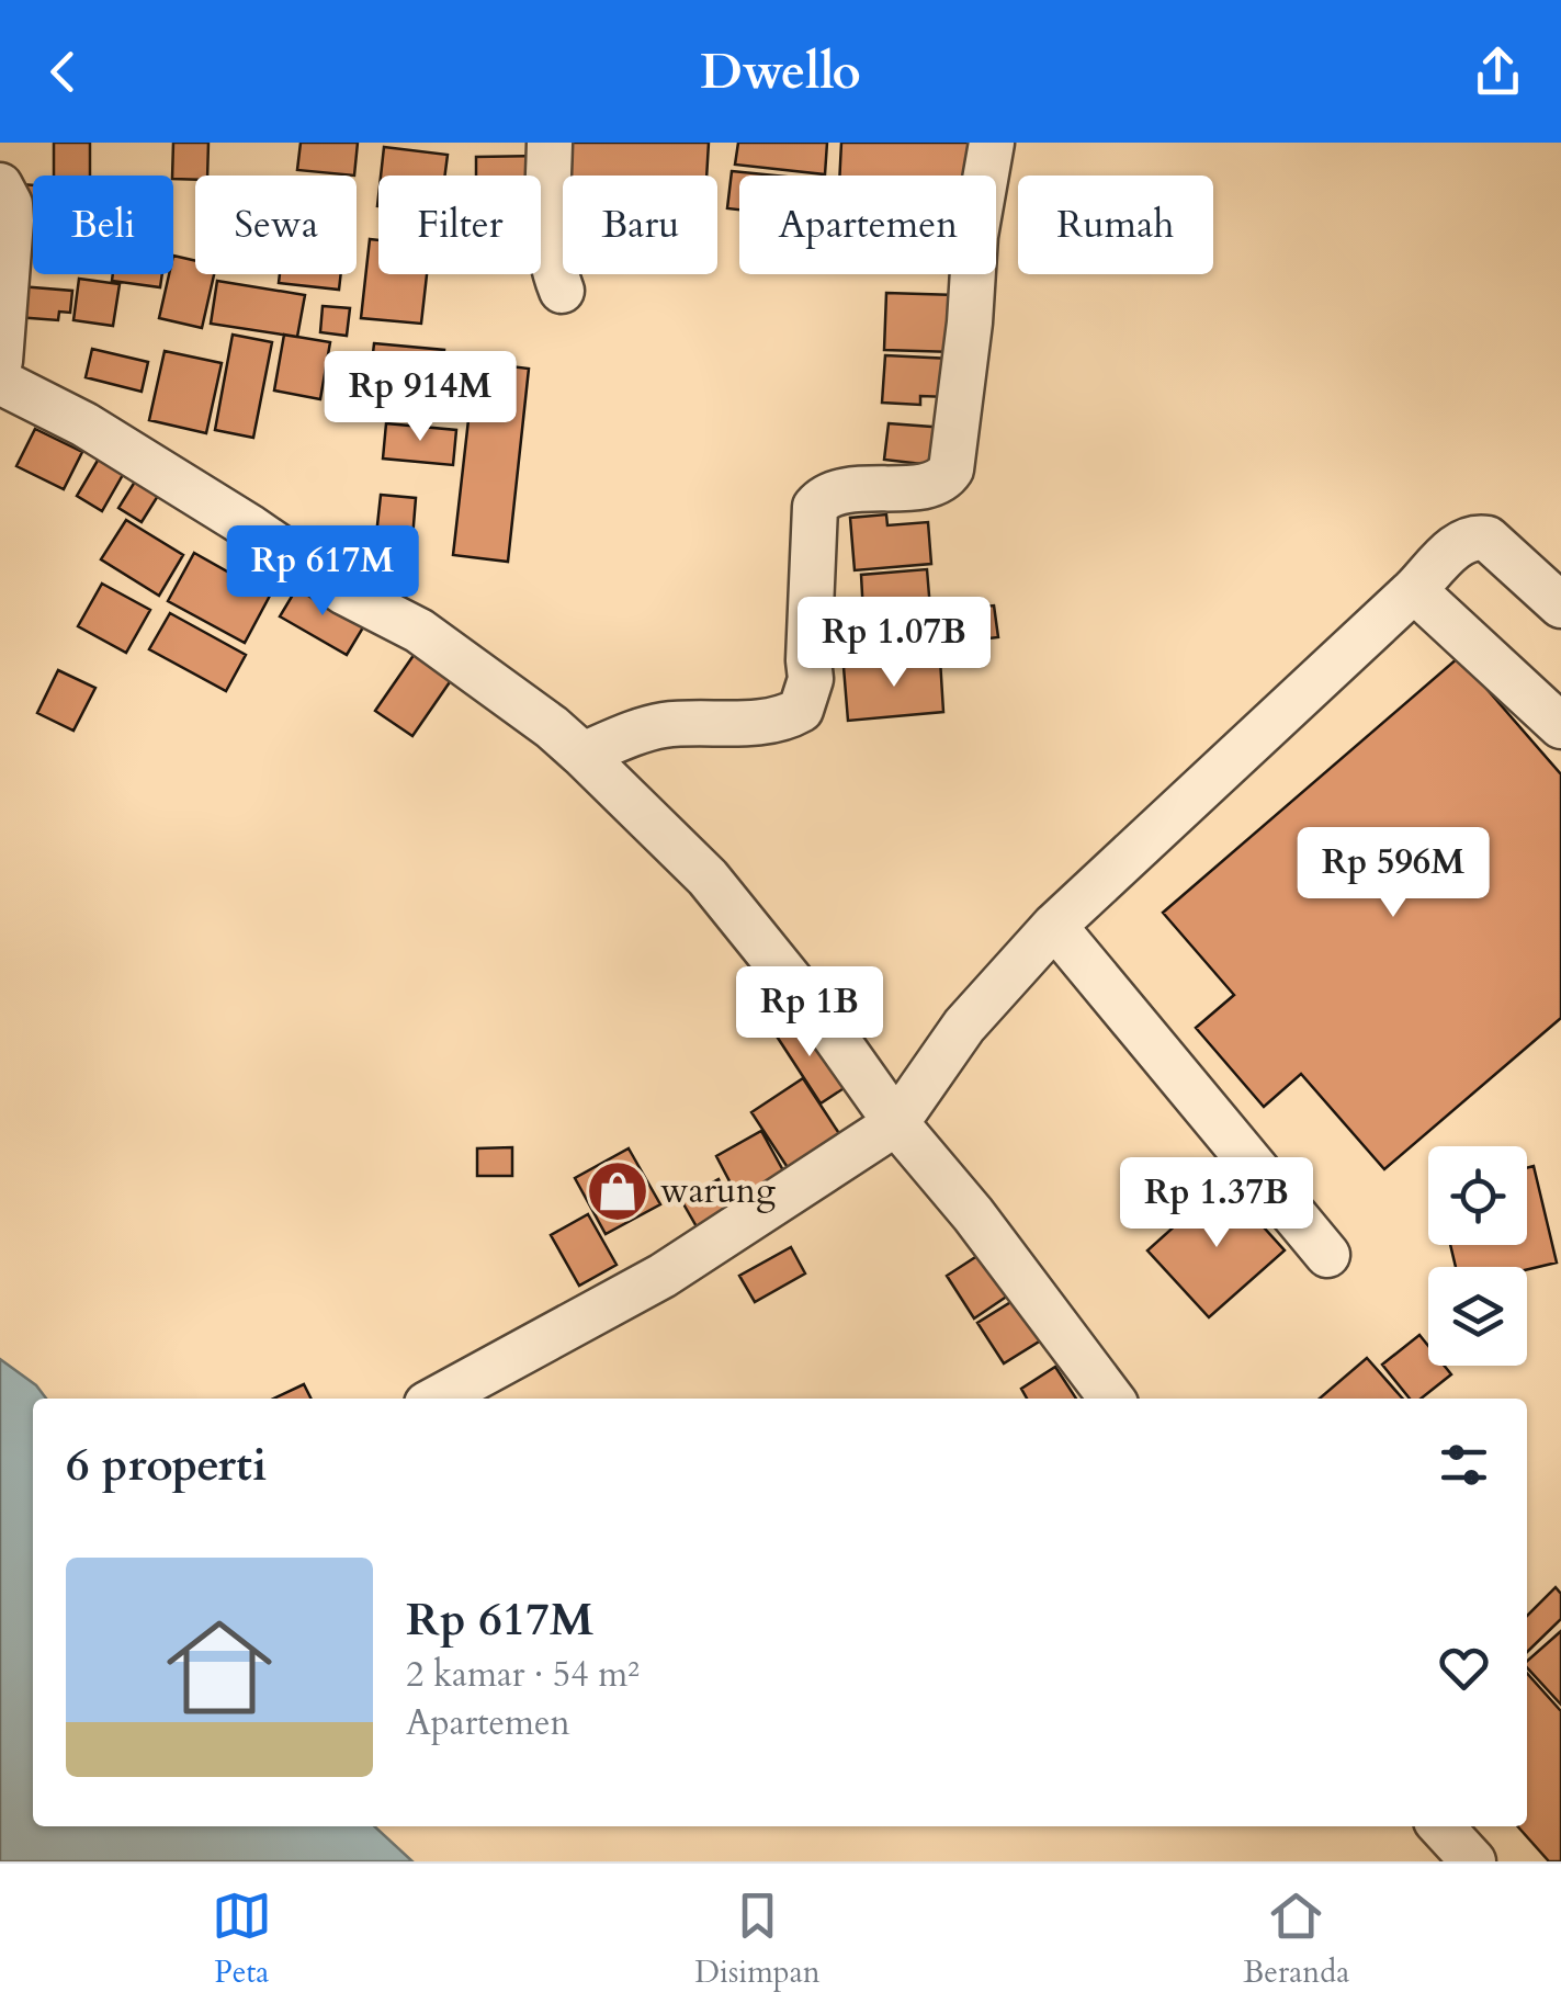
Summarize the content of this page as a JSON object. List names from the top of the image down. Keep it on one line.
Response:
{"places":{"shop":["warung"]},"page":{"header":"Dwello","chip":["Beli","Sewa","Filter","Baru","Apartemen","Rumah"],"price":["Rp 914M","Rp 617M","Rp 1.07B","Rp 596M","Rp 1B","Rp 1.37B"],"heading":"6 properti","list":[{"name":"Rp 617M","note":"2 kamar · 54 m² · Apartemen"}],"tabs":["Peta","Disimpan","Beranda"]}}
